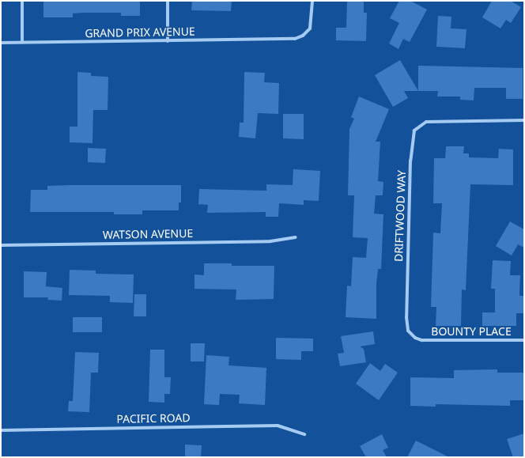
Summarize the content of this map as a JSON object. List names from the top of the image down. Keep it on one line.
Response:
{"streets":{"street":["GRAND PRIX AVENUE","DRIFTWOOD WAY","WATSON AVENUE","BOUNTY PLACE","PACIFIC ROAD"]},"crossings":[["DRIFTWOOD WAY","BOUNTY PLACE"]]}
